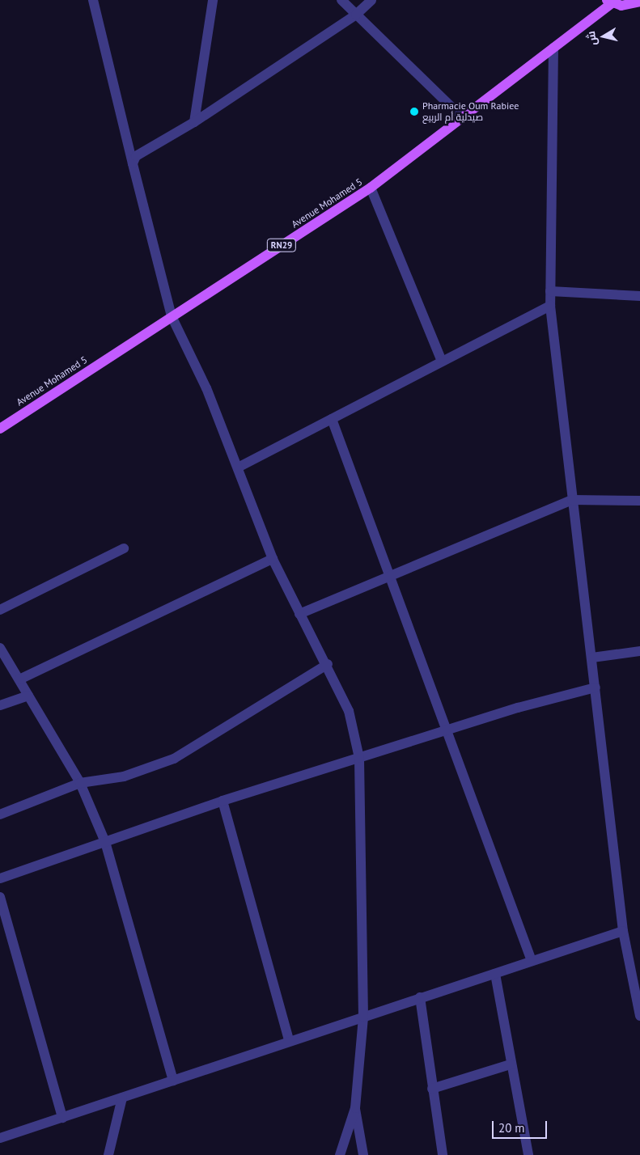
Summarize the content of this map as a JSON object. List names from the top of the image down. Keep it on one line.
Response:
{"streets":{"main road":["Avenue Mohamed 5","RN29"]},"crossings":[["Avenue Mohamed 5","RN29"]],"places":["Pharmacie Oum Rabiee صيدلية أم الربيع"],"scale_bar":"20 m","north":"left"}
